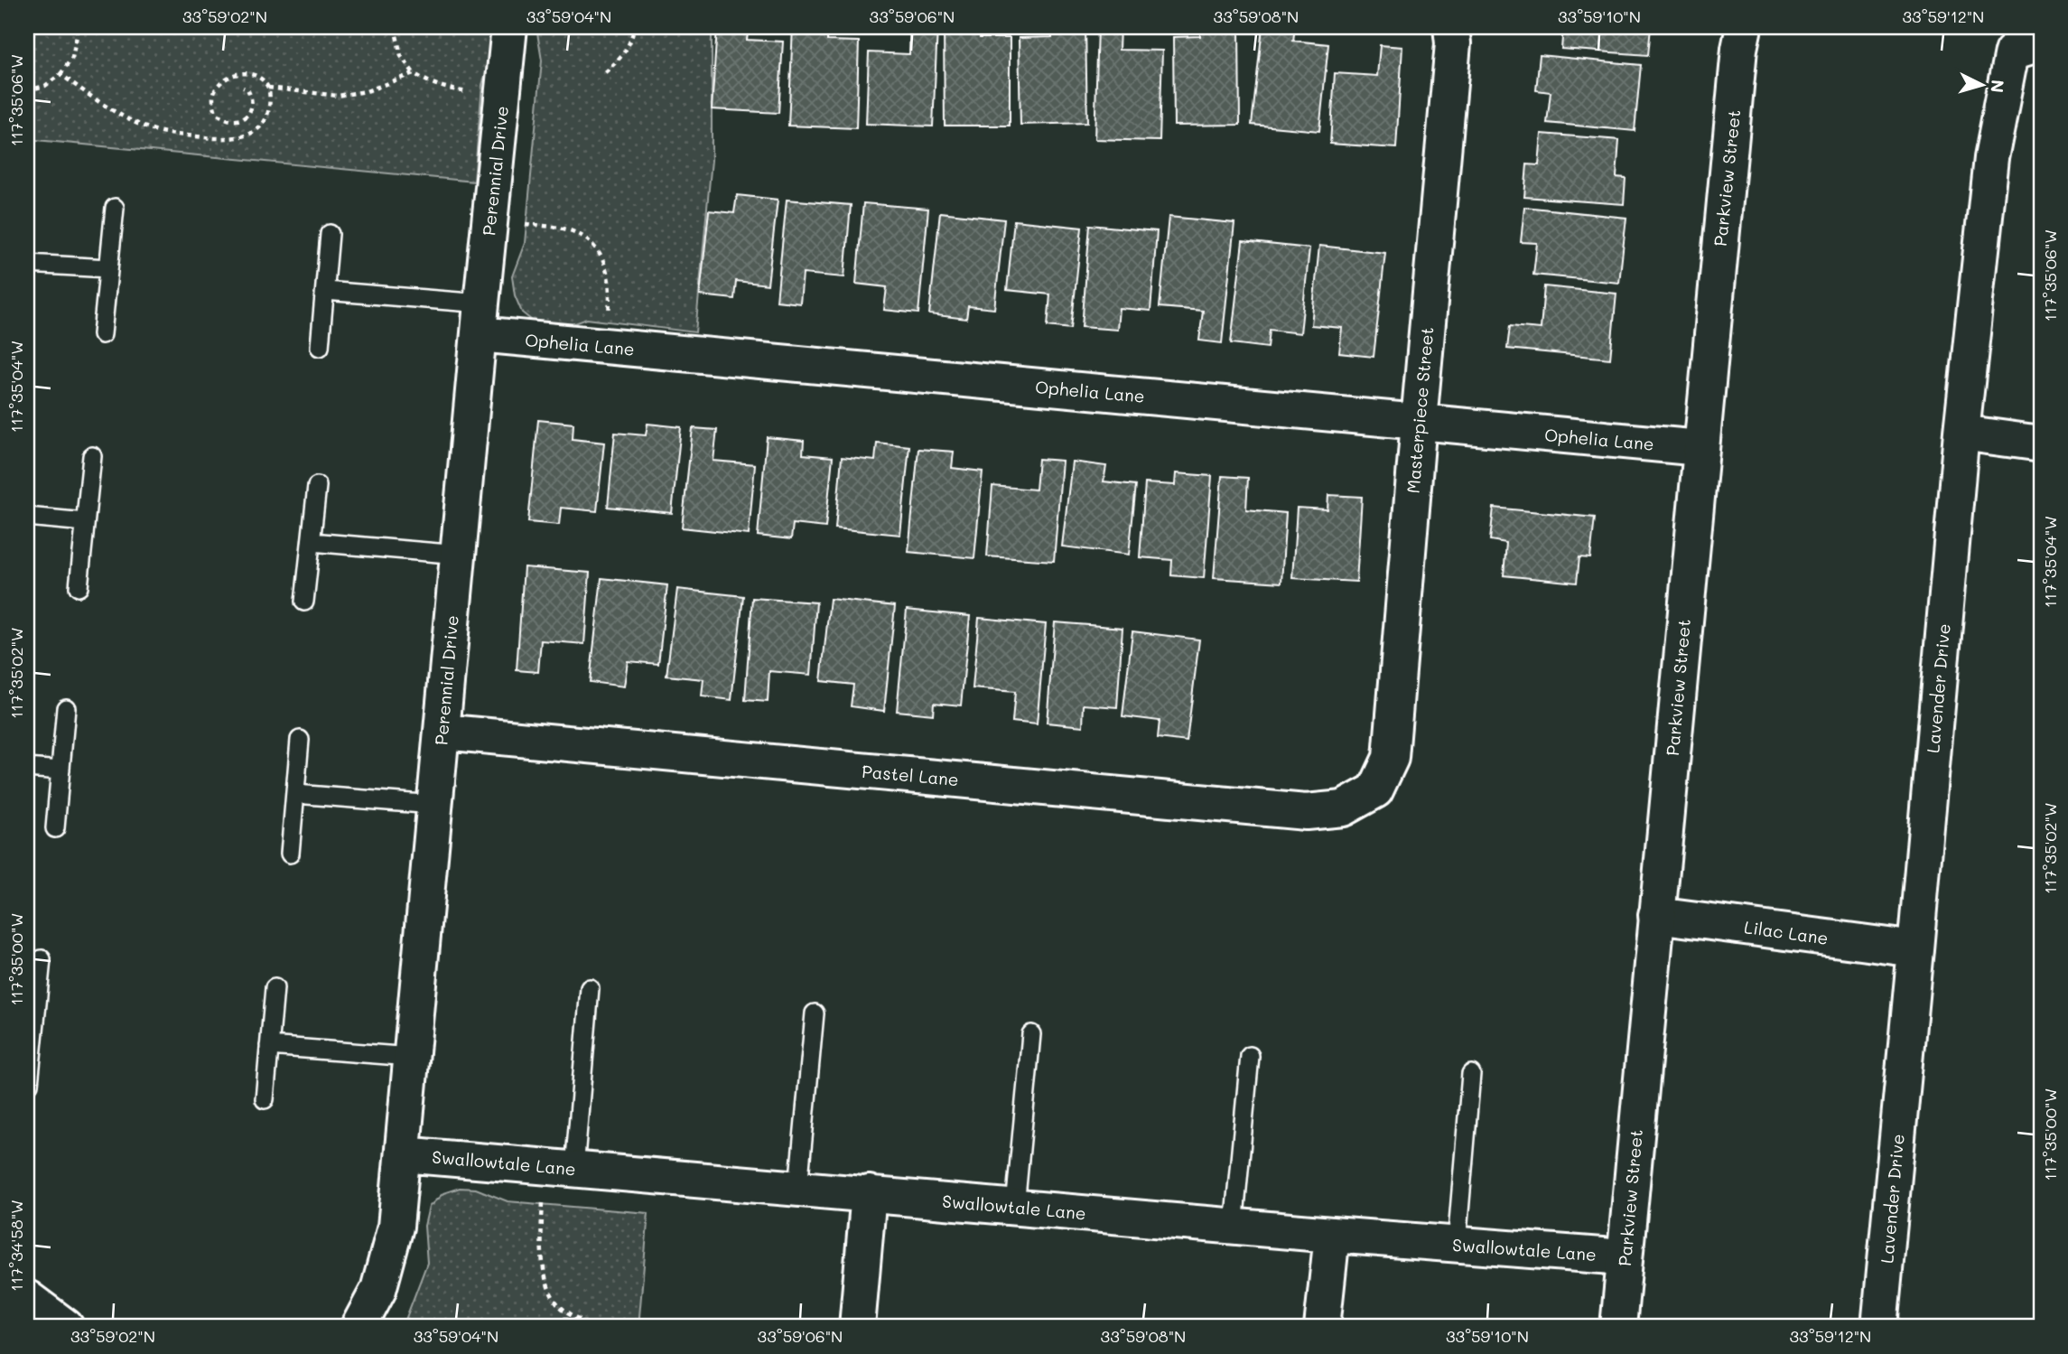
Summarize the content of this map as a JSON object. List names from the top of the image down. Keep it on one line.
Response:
{"streets":{"street":["Perennial Drive","Parkview Street","Ophelia Lane","Masterpiece Street","Lavender Drive","Pastel Lane","Lilac Lane","Swallowtale Lane"]},"crossings":[["Perennial Drive","Ophelia Lane"],["Perennial Drive","Pastel Lane"],["Perennial Drive","Swallowtale Lane"],["Parkview Street","Ophelia Lane"],["Parkview Street","Lilac Lane"],["Parkview Street","Swallowtale Lane"],["Ophelia Lane","Masterpiece Street"],["Masterpiece Street","Pastel Lane"],["Lavender Drive","Lilac Lane"]],"north":"right","coordinates":["33°59'02\"N","33°59'04\"N","33°59'06\"N","33°59'08\"N","33°59'10\"N","33°59'12\"N","117°35'06\"W","117°35'04\"W","117°35'02\"W","117°35'00\"W","117°34'58\"W"]}
